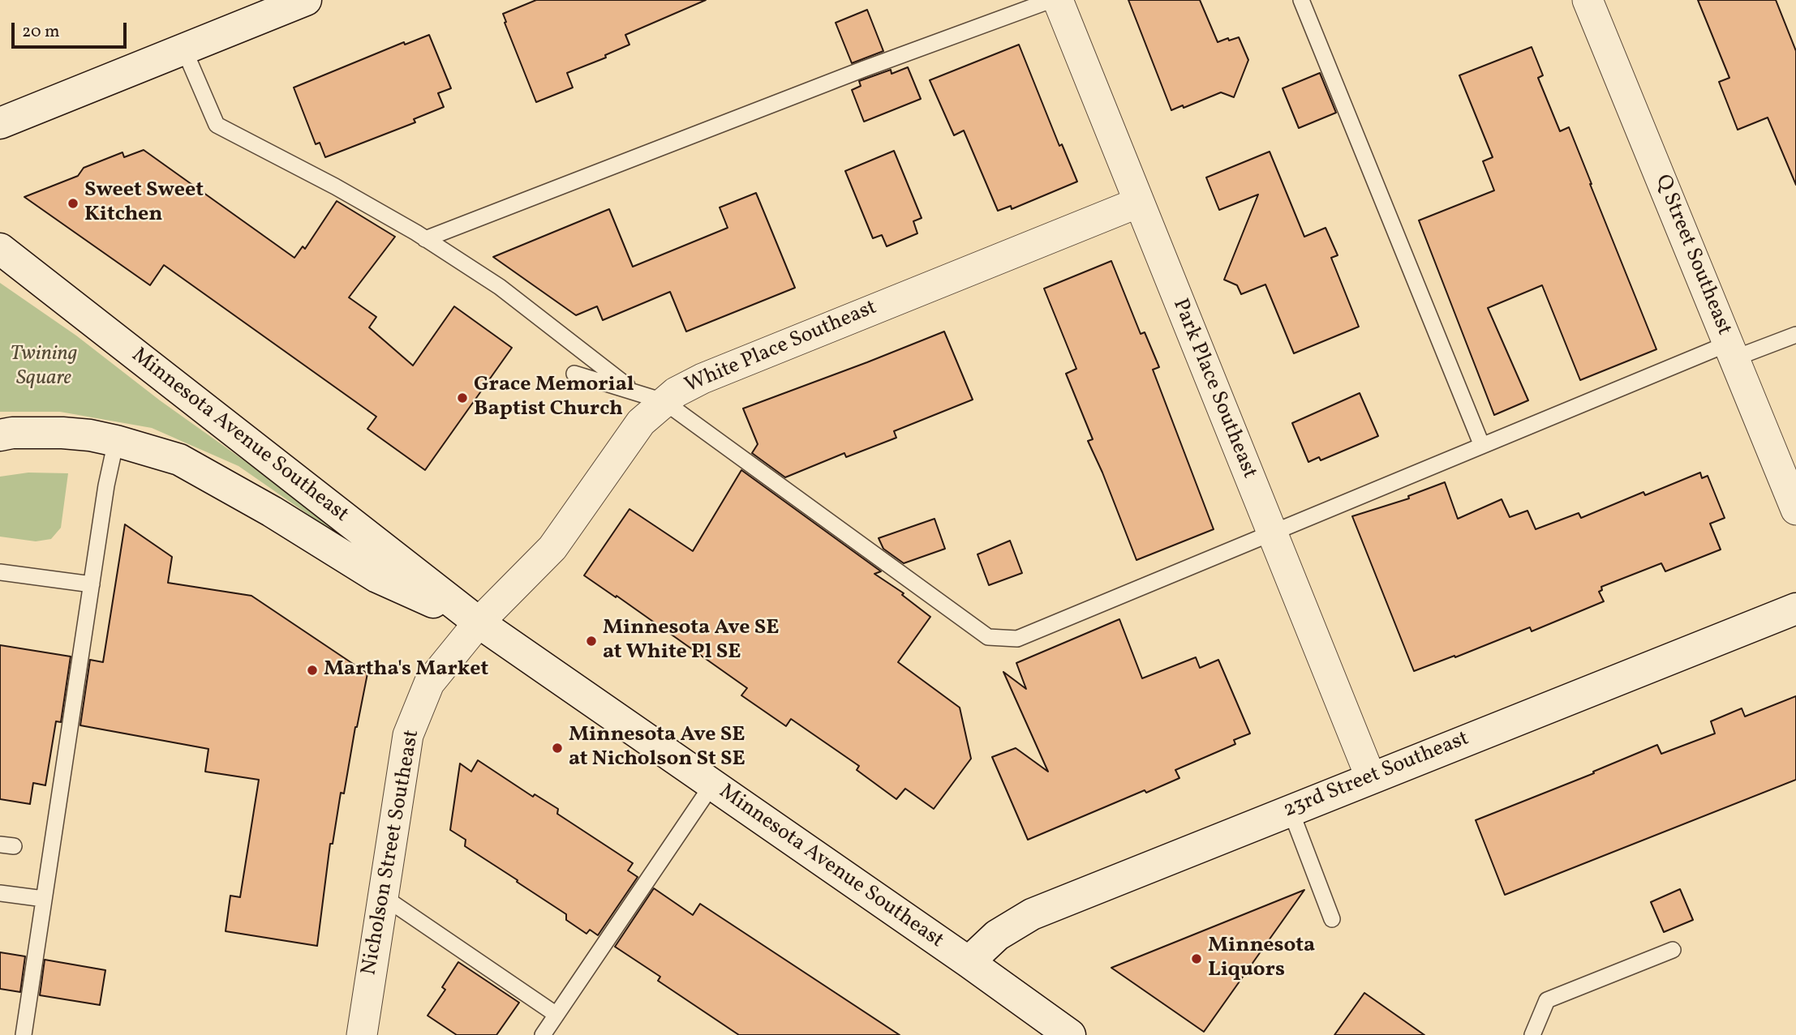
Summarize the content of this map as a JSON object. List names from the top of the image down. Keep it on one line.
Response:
{"streets":{"main road":["Minnesota Avenue Southeast","23rd Street Southeast"],"street":["Q Street Southeast","White Place Southeast","Park Place Southeast","Nicholson Street Southeast"]},"crossings":[["White Place Southeast","Park Place Southeast"],["White Place Southeast","Minnesota Avenue Southeast"],["White Place Southeast","Nicholson Street Southeast"],["Park Place Southeast","23rd Street Southeast"],["Minnesota Avenue Southeast","23rd Street Southeast"],["Minnesota Avenue Southeast","Nicholson Street Southeast"]],"parks":["Twining Square"],"places":["Sweet Sweet Kitchen","Grace Memorial Baptist Church","Minnesota Ave SE at White Pl SE","Martha's Market","Minnesota Ave SE at Nicholson St SE","Minnesota Liquors"],"scale_bar":"20 m"}
